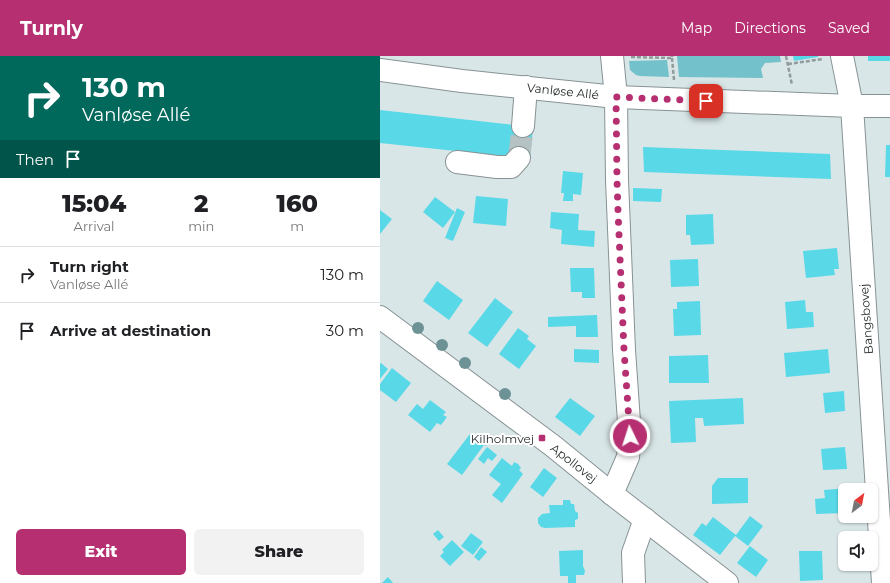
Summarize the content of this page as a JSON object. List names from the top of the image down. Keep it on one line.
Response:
{"streets":{"street":["Vanløse Allé","Bangsbovej","Apollovej"]},"crossings":[["Vanløse Allé","Bangsbovej"]],"places":{"transit":["Kilholmvej"]},"north":"top right","page":{"header":"Turnly","nav":["Map","Directions","Saved"],"turn":["130 m","Vanløse Allé"],"then":"Then","eta":["15:04","Arrival","2","min","160","m"],"list":[{"name":"Turn right","note":"Vanløse Allé","value":"130 m"},{"name":"Arrive at destination","value":"30 m"}],"buttons":["Exit","Share"]}}
